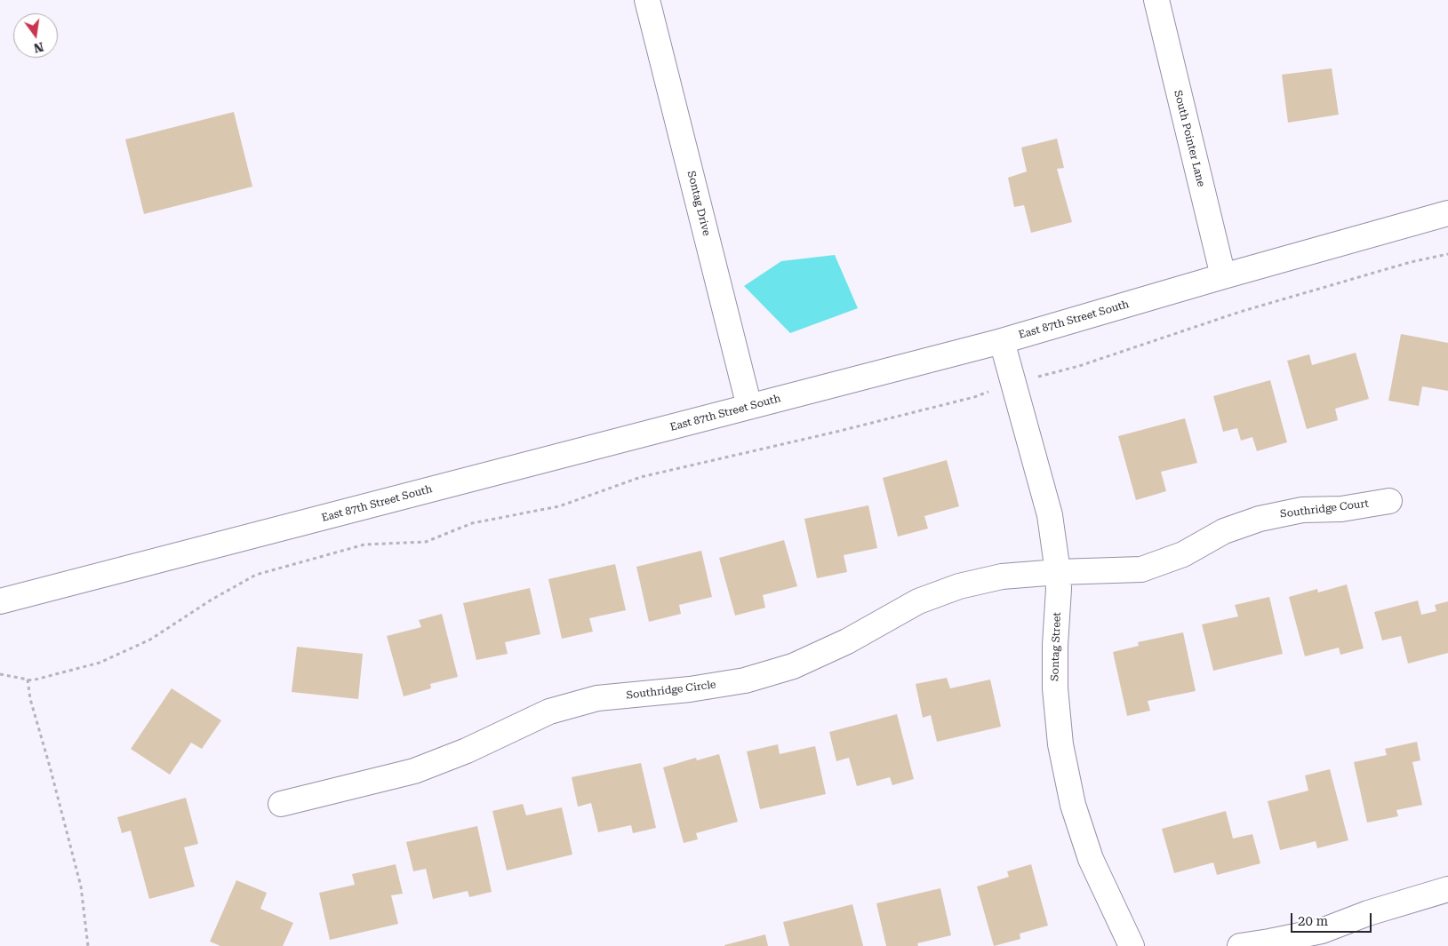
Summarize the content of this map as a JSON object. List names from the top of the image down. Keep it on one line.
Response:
{"streets":{"street":["South Pointer Lane","Sontag Drive","East 87th Street South","Southridge Court","Sontag Street","Southridge Circle"]},"crossings":[["South Pointer Lane","East 87th Street South"],["Sontag Drive","East 87th Street South"],["East 87th Street South","Sontag Street"],["Southridge Court","Sontag Street"],["Southridge Court","Southridge Circle"],["Sontag Street","Southridge Circle"]],"scale_bar":"20 m","north":"bottom"}
